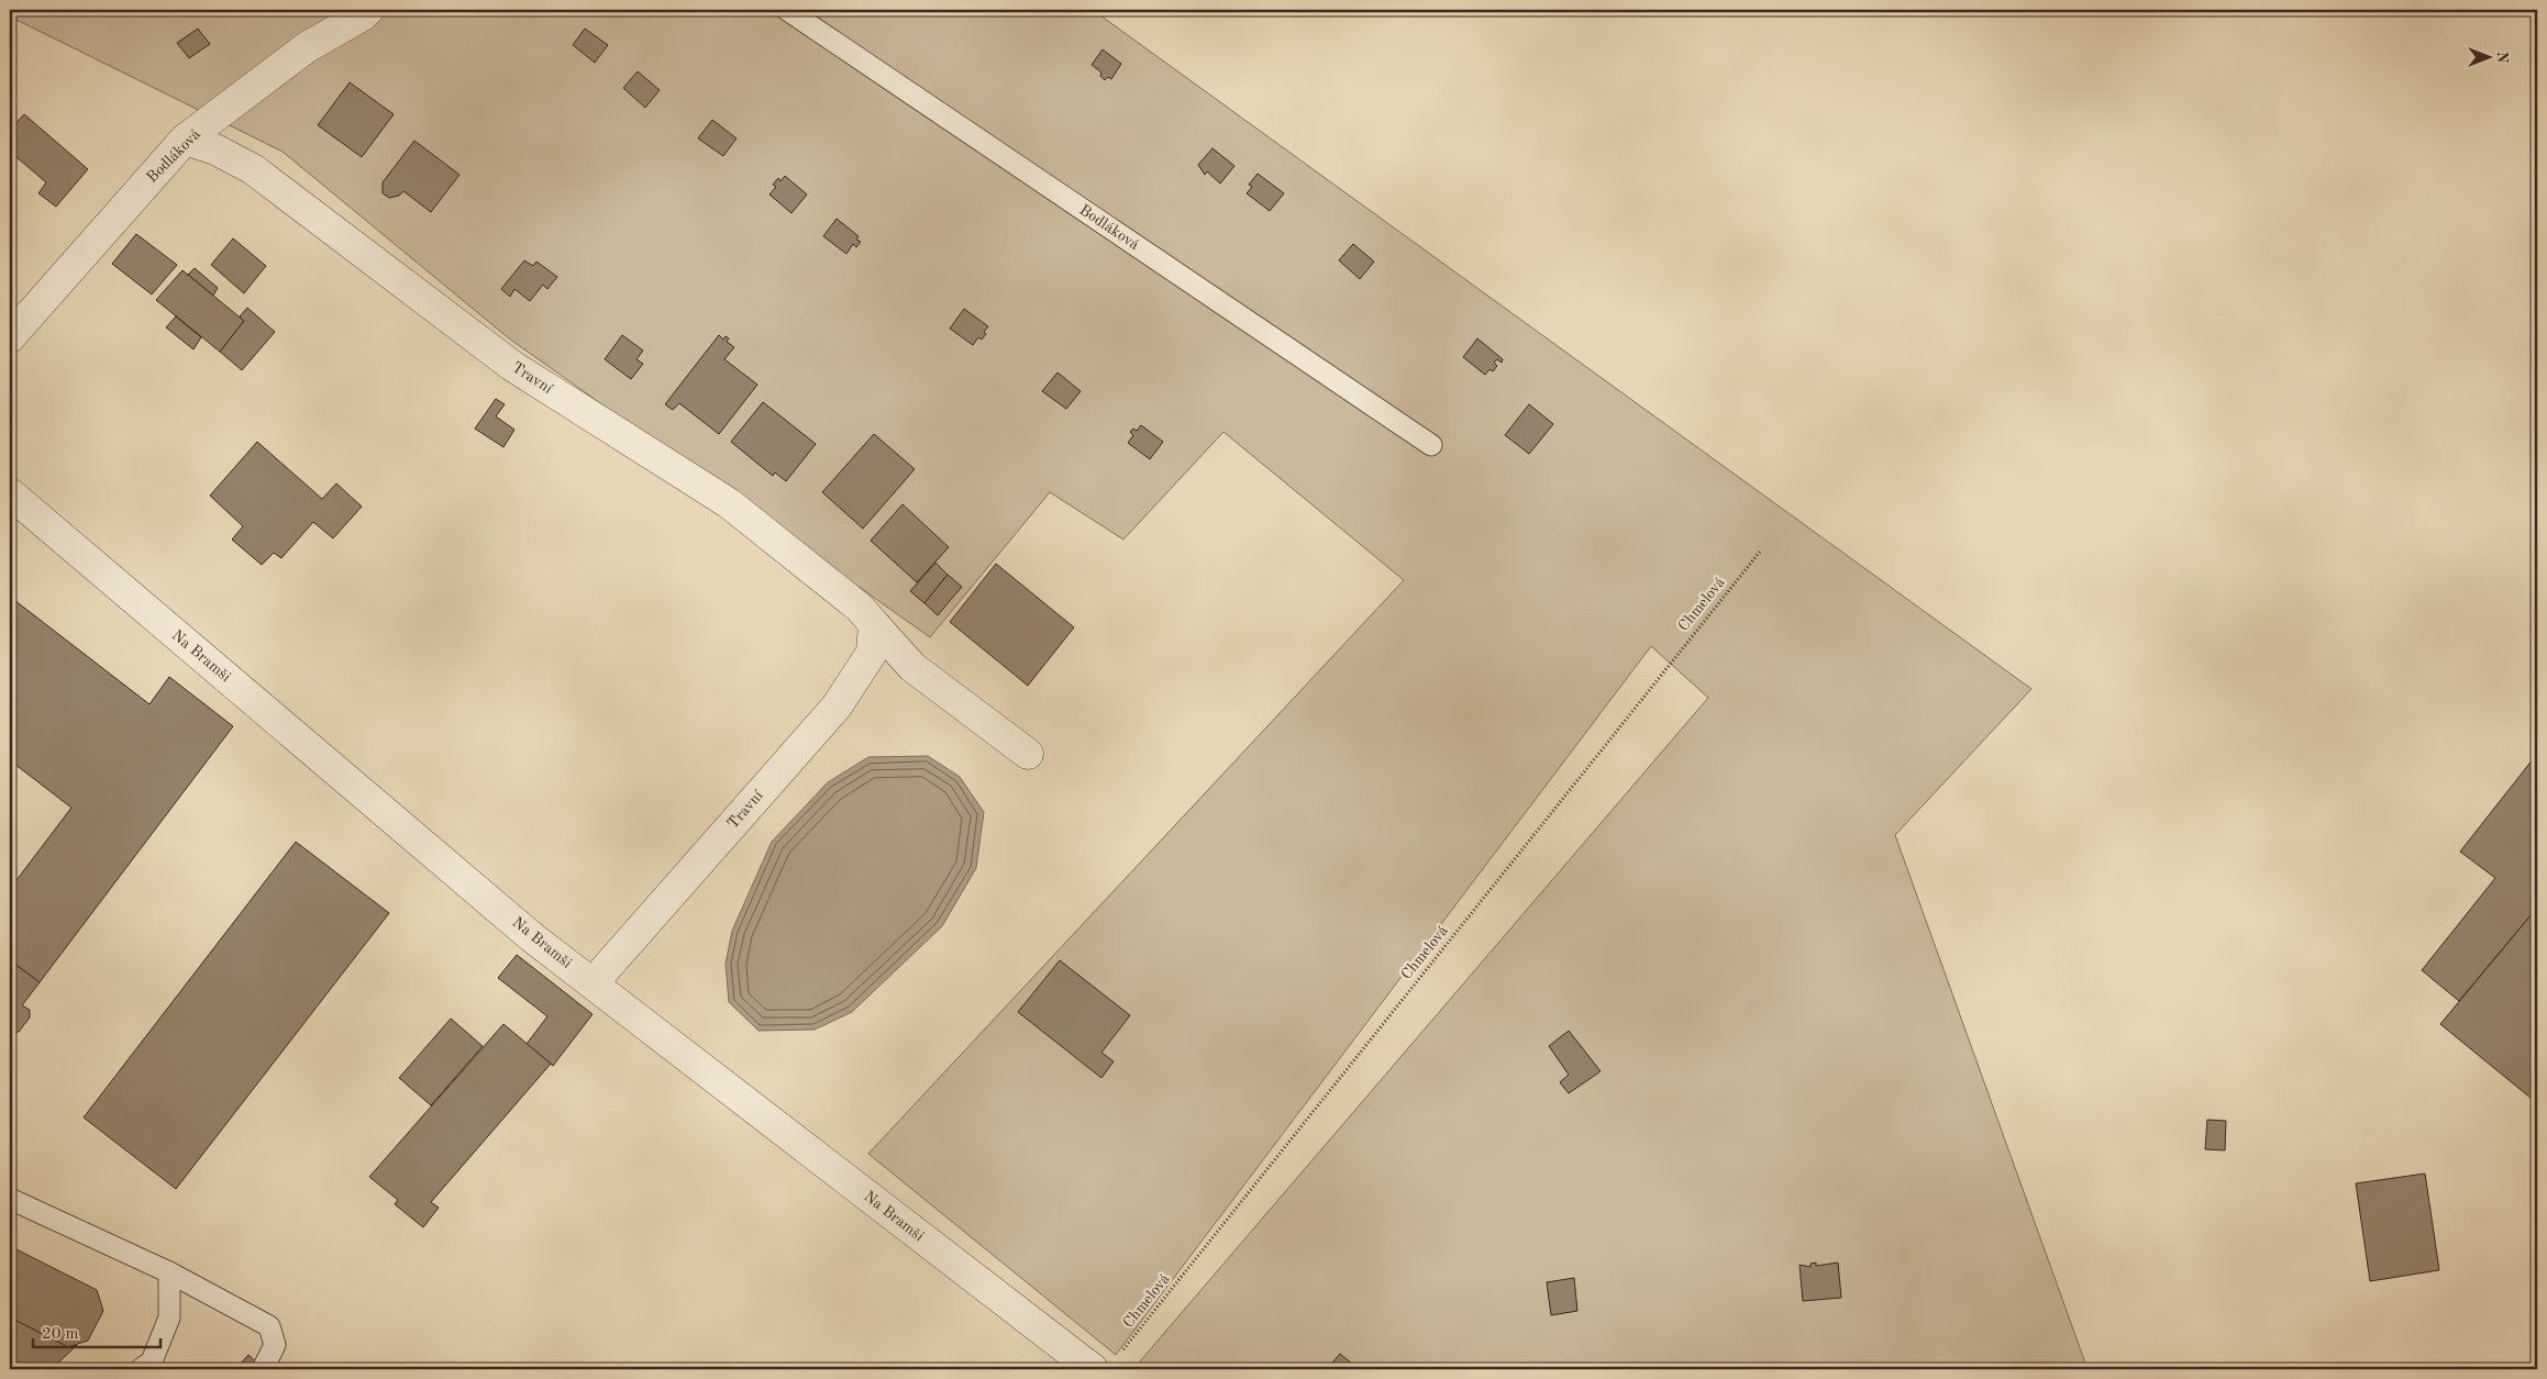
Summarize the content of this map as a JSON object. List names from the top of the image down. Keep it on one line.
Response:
{"streets":{"street":["Bodláková","Travní","Na Bramši"],"path":["Chmelová"]},"crossings":[["Bodláková","Travní"],["Travní","Na Bramši"]],"scale_bar":"20 m","north":"right"}
